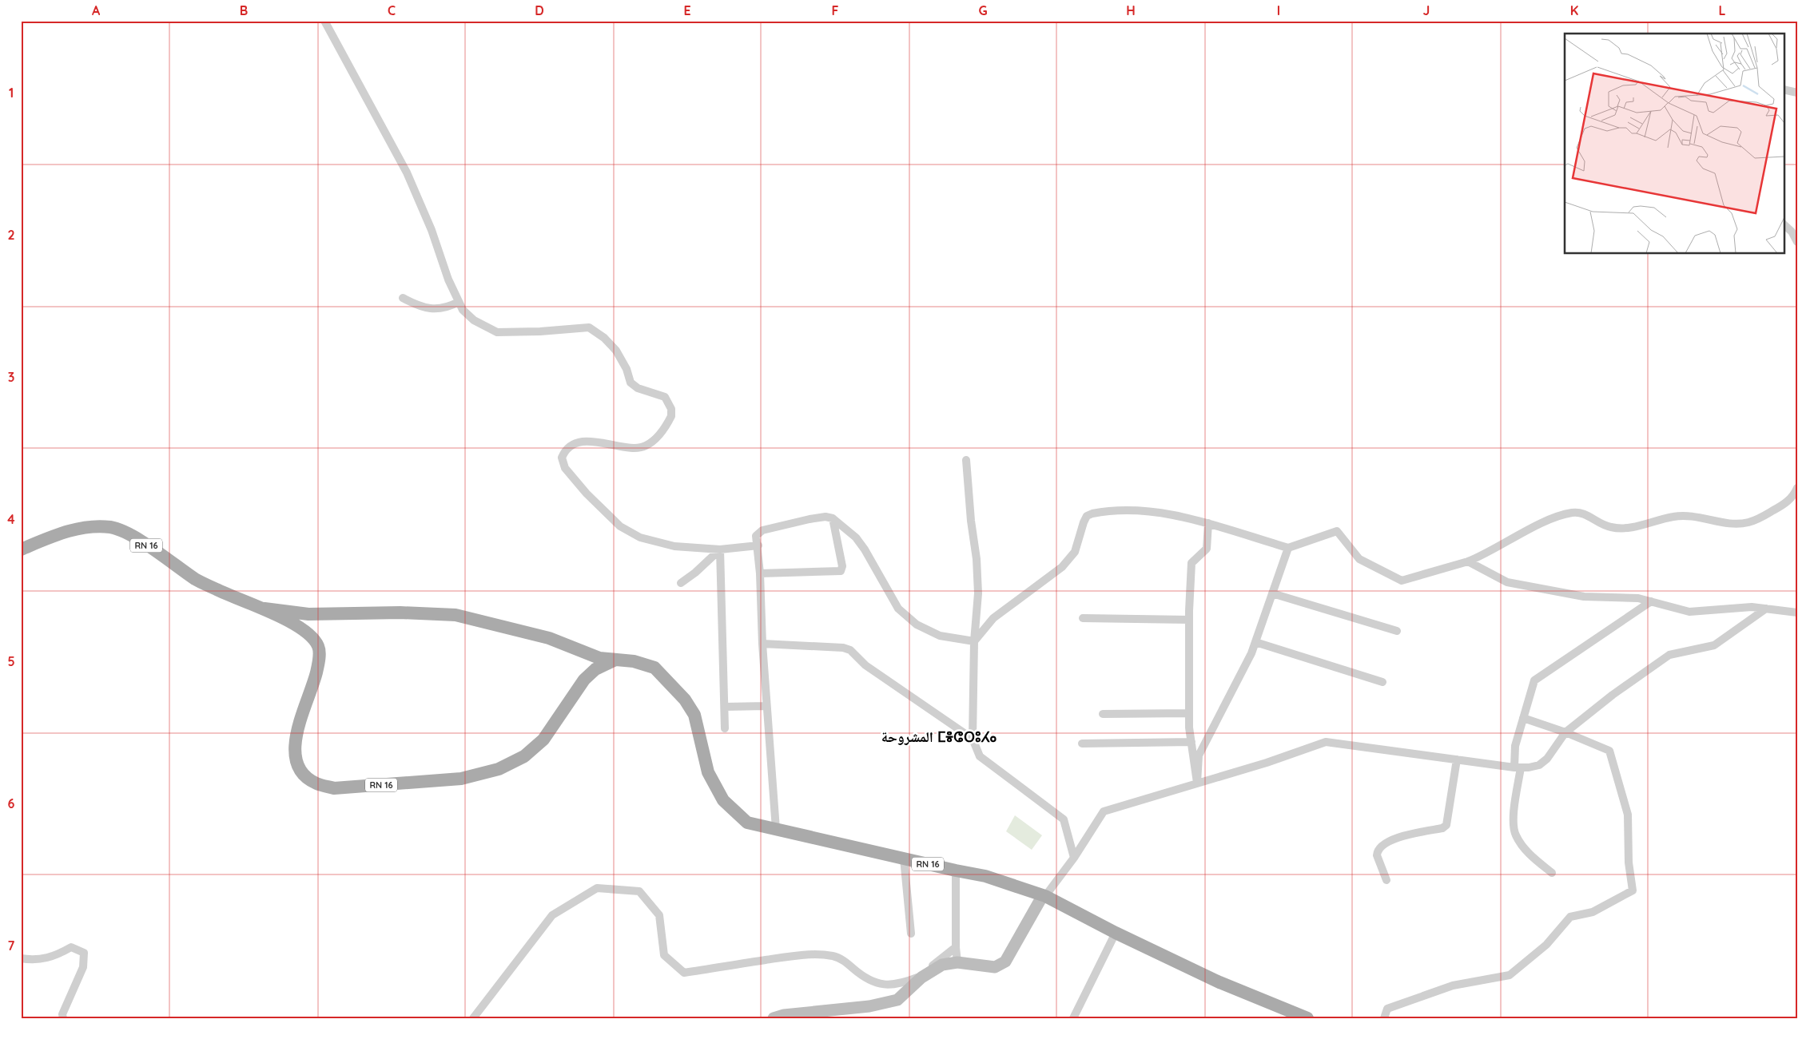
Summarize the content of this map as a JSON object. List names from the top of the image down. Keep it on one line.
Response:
{"streets":{"main road":["RN 16"]},"districts":["المشروحة ⵎⴻⵛⵔⵓⵃⴰ"],"grid":{"columns":["A","B","C","D","E","F","G","H","I","J","K","L"],"rows":["1","2","3","4","5","6","7"]}}
